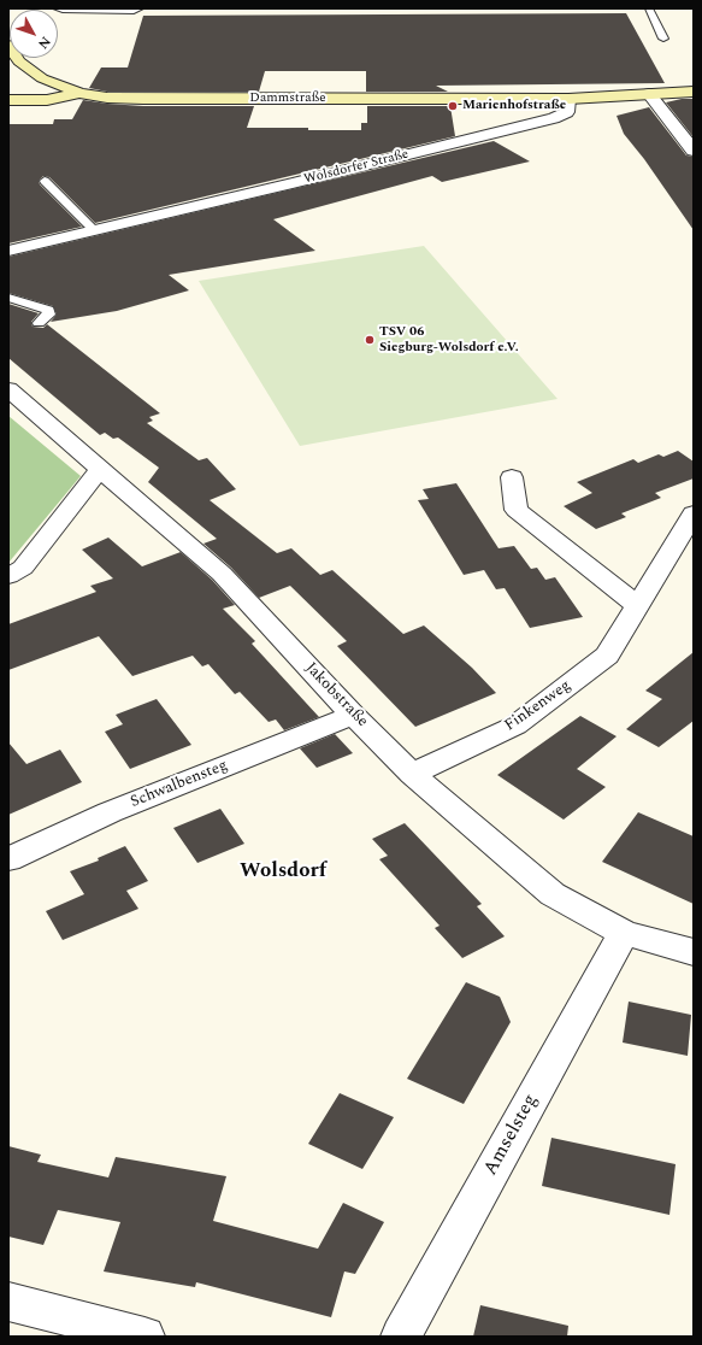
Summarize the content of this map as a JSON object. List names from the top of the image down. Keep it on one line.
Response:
{"streets":{"street":["Dammstraße","Wolsdorfer Straße","Jakobstraße","Finkenweg","Schwalbensteg","Amselsteg"]},"crossings":[["Dammstraße","Wolsdorfer Straße"],["Jakobstraße","Finkenweg"],["Jakobstraße","Schwalbensteg"],["Jakobstraße","Amselsteg"]],"districts":["Wolsdorf"],"places":["Marienhofstraße","TSV 06 Siegburg-Wolsdorf e.V."],"north":"bottom right"}
